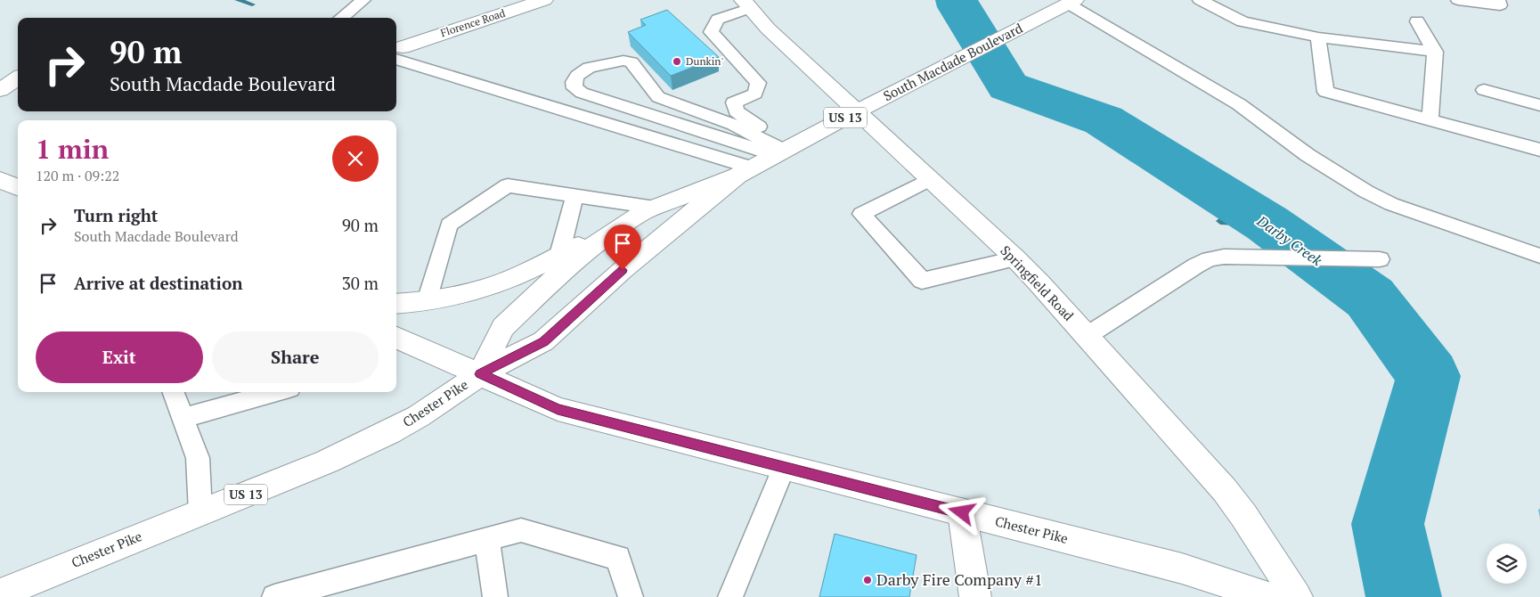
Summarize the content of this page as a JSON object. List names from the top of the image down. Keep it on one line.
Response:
{"streets":{"main road":["Florence Road","South Macdade Boulevard","US 13","Springfield Road","Chester Pike"]},"crossings":[["South Macdade Boulevard","Springfield Road"],["South Macdade Boulevard","Chester Pike"]],"water":["Darby Creek"],"places":["Dunkin'","Darby Fire Company #1"],"page":{"turn":["90 m","South Macdade Boulevard"],"heading":["1 min","120 m · 09:22"],"list":[{"name":"Turn right","note":"South Macdade Boulevard","value":"90 m"},{"name":"Arrive at destination","value":"30 m"}],"buttons":["Exit","Share"]}}
